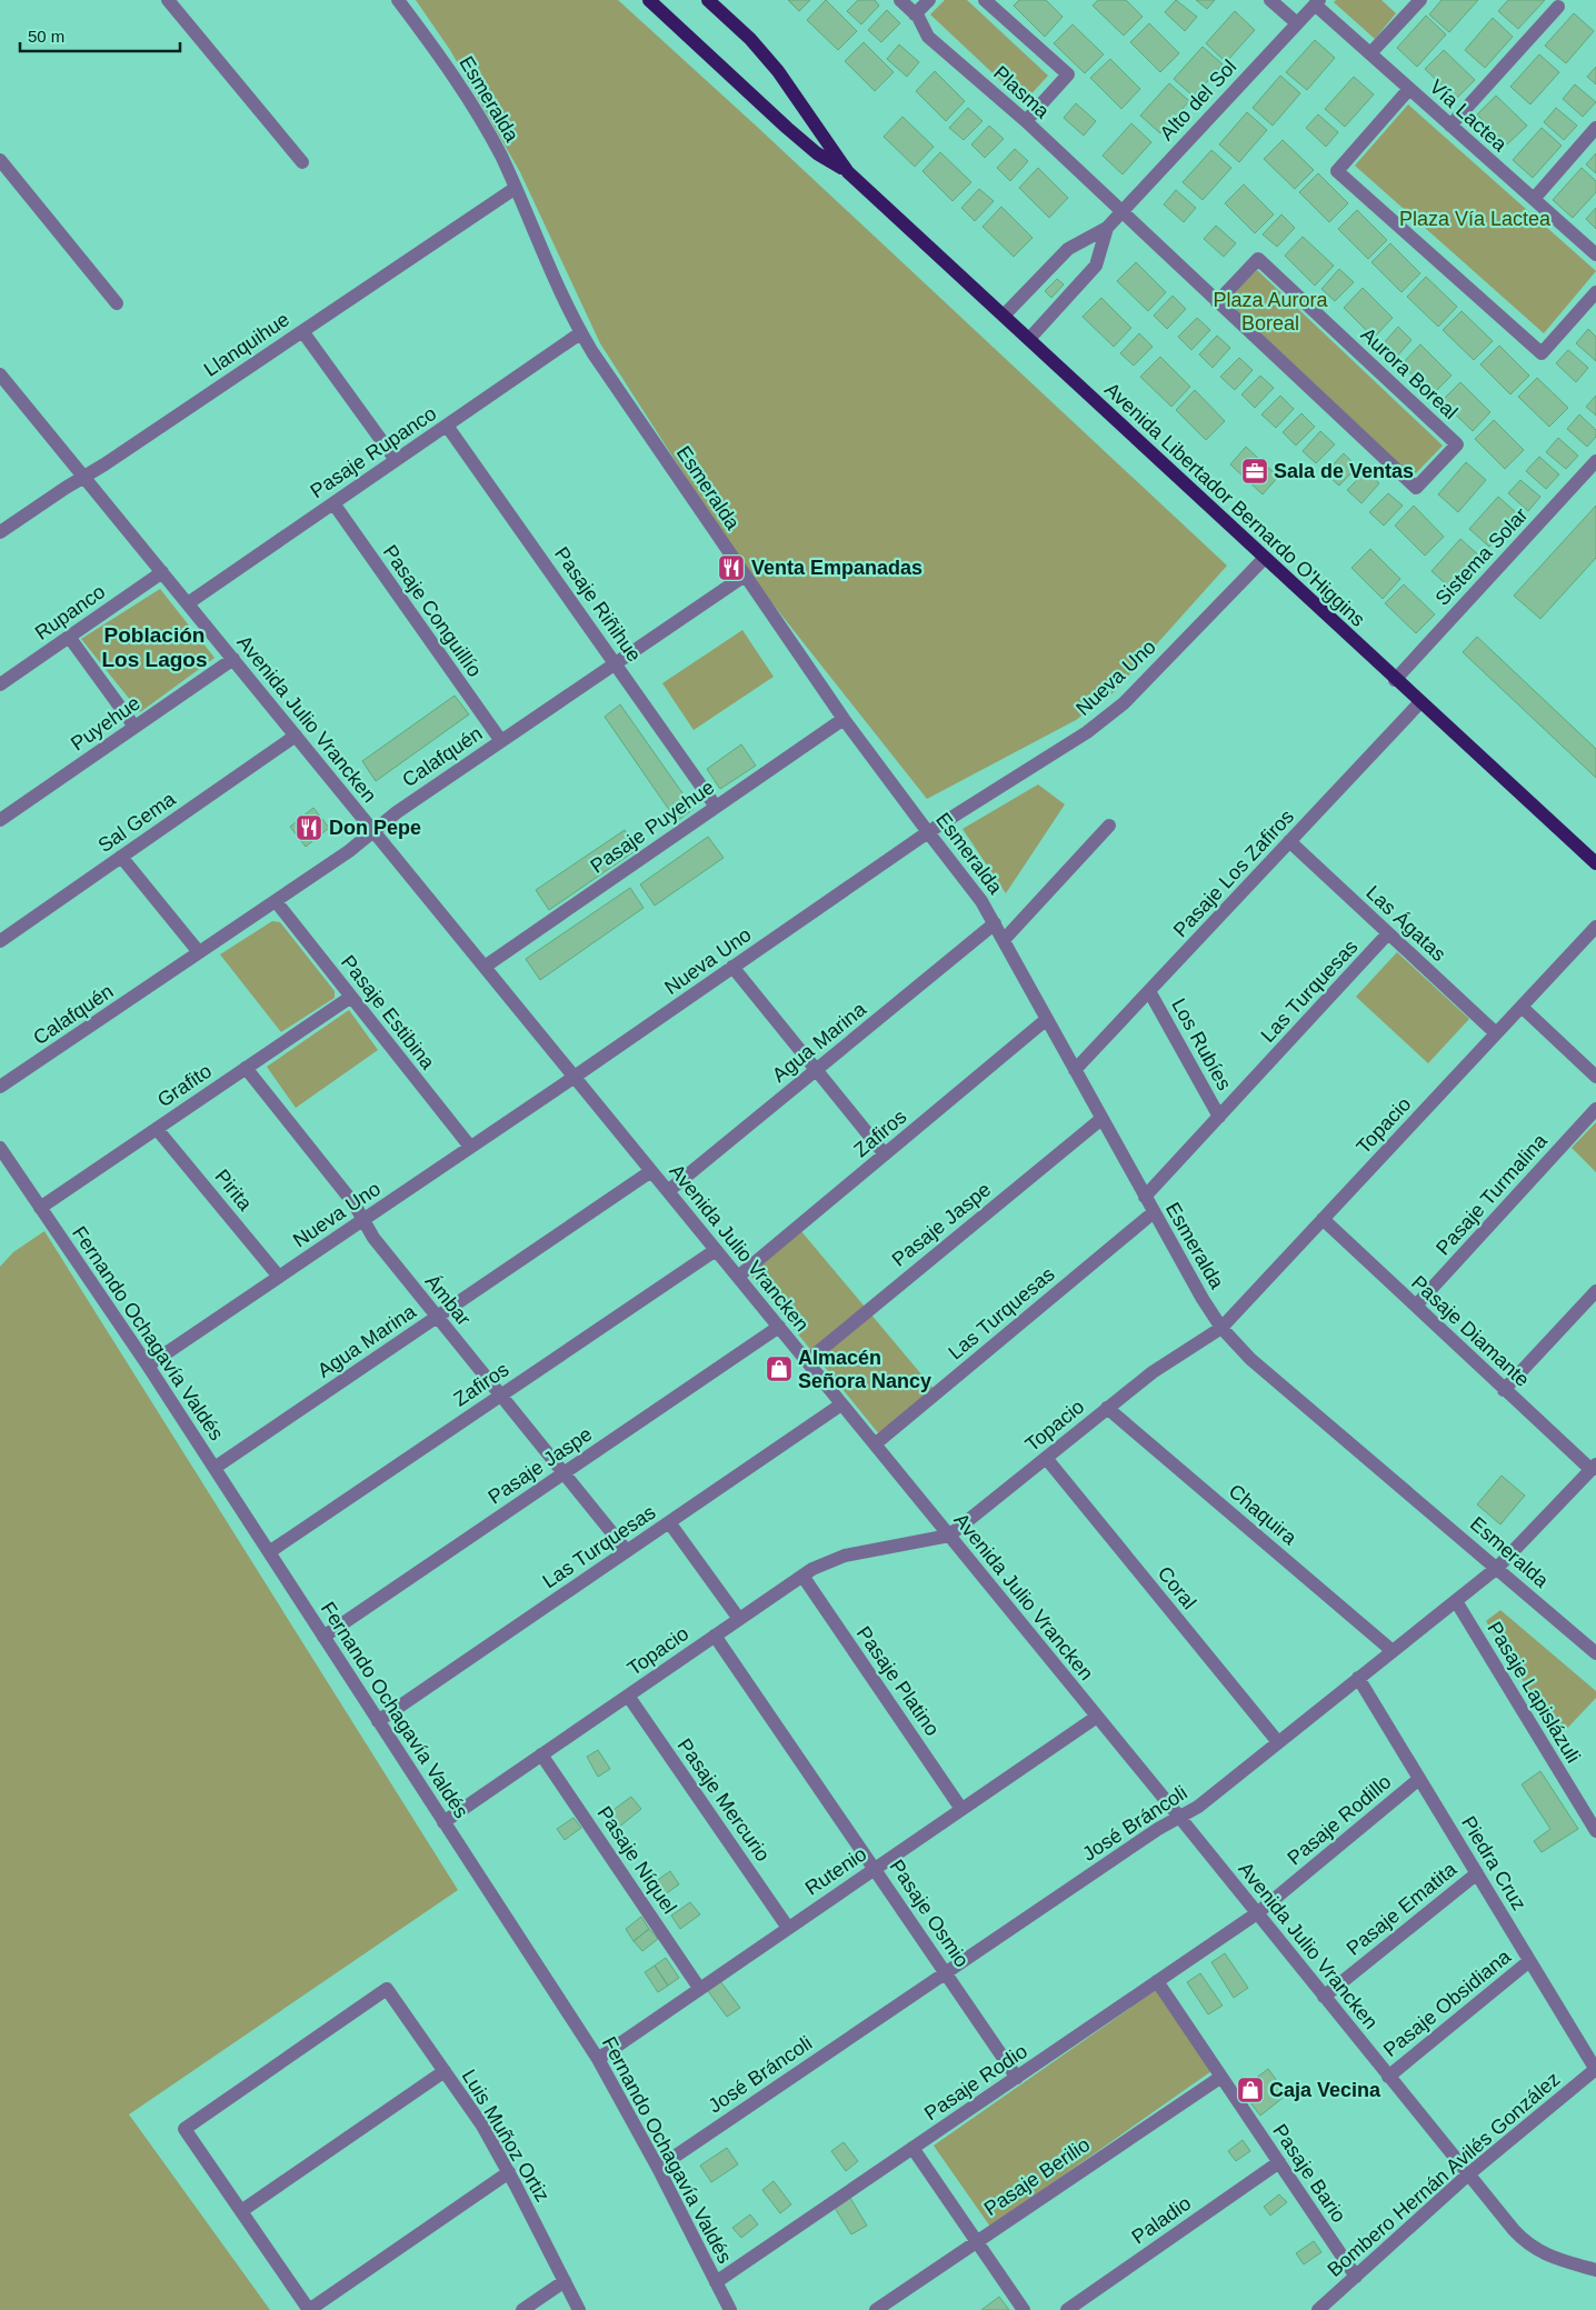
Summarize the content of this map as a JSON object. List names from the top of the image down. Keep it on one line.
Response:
{"streets":{"main road":["Avenida Libertador Bernardo O'Higgins"],"street":["Plasma","Esmeralda","Alto del Sol","Vía Lactea","Llanquihue","Aurora Boreal","Pasaje Rupanco","Sistema Solar","Pasaje Riñihue","Pasaje Conguillío","Rupanco","Nueva Uno","Avenida Julio Vrancken","Puyehue","Calafquén","Sal Gema","Pasaje Puyehue","Pasaje Los Zafiros","Las Ágatas","Las Turquesas","Pasaje Estibina","Agua Marina","Los Rubíes","Grafito","Topacio","Zafiros","Pirita","Pasaje Turmalina","Pasaje Jaspe","Ámbar","Pasaje Diamante","Fernando Ochagavía Valdés","Chaquira","Coral","Pasaje Platino","Pasaje Lapislázuli","Pasaje Mercurio","Pasaje Rodillo","José Bráncoli","Pasaje Níquel","Piedra Cruz","Rutenio","Pasaje Ematita","Pasaje Osmio","Pasaje Obsidiana","Pasaje Rodio","Luis Muñoz Ortiz","Pasaje Bario","Bombero Hernán Avilés González","Pasaje Berilio","Paladio"]},"crossings":[["Plasma","Alto del Sol"],["Plasma","Aurora Boreal"],["Esmeralda","Llanquihue"],["Esmeralda","Pasaje Rupanco"],["Esmeralda","Nueva Uno"],["Esmeralda","Calafquén"],["Esmeralda","Pasaje Puyehue"],["Esmeralda","Pasaje Los Zafiros"],["Esmeralda","Las Turquesas"],["Esmeralda","Agua Marina"],["Esmeralda","Topacio"],["Esmeralda","Zafiros"],["Esmeralda","Pasaje Jaspe"],["Esmeralda","José Bráncoli"],["Alto del Sol","Vía Lactea"],["Alto del Sol","Aurora Boreal"],["Alto del Sol","Avenida Libertador Bernardo O'Higgins"],["Llanquihue","Avenida Julio Vrancken"],["Pasaje Rupanco","Pasaje Riñihue"],["Pasaje Rupanco","Pasaje Conguillío"],["Pasaje Rupanco","Avenida Julio Vrancken"],["Avenida Libertador Bernardo O'Higgins","Sistema Solar"],["Avenida Libertador Bernardo O'Higgins","Nueva Uno"],["Avenida Libertador Bernardo O'Higgins","Pasaje Los Zafiros"],["Pasaje Riñihue","Calafquén"],["Pasaje Riñihue","Pasaje Puyehue"],["Pasaje Conguillío","Calafquén"],["Rupanco","Avenida Julio Vrancken"],["Nueva Uno","Avenida Julio Vrancken"],["Nueva Uno","Pasaje Estibina"],["Nueva Uno","Pirita"],["Nueva Uno","Ámbar"],["Nueva Uno","Fernando Ochagavía Valdés"],["Avenida Julio Vrancken","Puyehue"],["Avenida Julio Vrancken","Calafquén"],["Avenida Julio Vrancken","Sal Gema"],["Avenida Julio Vrancken","Pasaje Puyehue"],["Avenida Julio Vrancken","Las Turquesas"],["Avenida Julio Vrancken","Agua Marina"],["Avenida Julio Vrancken","Topacio"],["Avenida Julio Vrancken","Zafiros"],["Avenida Julio Vrancken","Pasaje Jaspe"],["Avenida Julio Vrancken","Pasaje Rodillo"],["Avenida Julio Vrancken","José Bráncoli"],["Avenida Julio Vrancken","Rutenio"],["Avenida Julio Vrancken","Pasaje Ematita"],["Avenida Julio Vrancken","Pasaje Obsidiana"],["Avenida Julio Vrancken","Pasaje Rodio"],["Avenida Julio Vrancken","Bombero Hernán Avilés González"],["Calafquén","Pasaje Estibina"],["Pasaje Los Zafiros","Las Ágatas"],["Pasaje Los Zafiros","Los Rubíes"],["Las Ágatas","Las Turquesas"],["Las Ágatas","Topacio"],["Las Turquesas","Los Rubíes"],["Las Turquesas","Ámbar"],["Las Turquesas","Fernando Ochagavía Valdés"],["Pasaje Estibina","Grafito"],["Agua Marina","Ámbar"],["Agua Marina","Fernando Ochagavía Valdés"],["Grafito","Pirita"],["Grafito","Ámbar"],["Grafito","Fernando Ochagavía Valdés"],["Topacio","Pasaje Diamante"],["Topacio","Fernando Ochagavía Valdés"],["Topacio","Chaquira"],["Topacio","Coral"],["Topacio","Pasaje Platino"],["Topacio","Pasaje Mercurio"],["Topacio","Pasaje Níquel"],["Topacio","Pasaje Osmio"],["Zafiros","Ámbar"],["Zafiros","Fernando Ochagavía Valdés"],["Pasaje Turmalina","Pasaje Diamante"],["Pasaje Jaspe","Ámbar"],["Pasaje Jaspe","Fernando Ochagavía Valdés"],["Pasaje Diamante","José Bráncoli"],["Fernando Ochagavía Valdés","José Bráncoli"],["Fernando Ochagavía Valdés","Rutenio"],["Fernando Ochagavía Valdés","Pasaje Rodio"],["Chaquira","José Bráncoli"],["Coral","José Bráncoli"],["Pasaje Platino","Rutenio"],["Pasaje Lapislázuli","José Bráncoli"],["Pasaje Mercurio","Rutenio"],["Pasaje Rodillo","Piedra Cruz"],["Pasaje Rodillo","Pasaje Rodio"],["José Bráncoli","Piedra Cruz"],["José Bráncoli","Pasaje Osmio"],["Pasaje Níquel","Rutenio"],["Piedra Cruz","Pasaje Ematita"],["Piedra Cruz","Pasaje Obsidiana"],["Piedra Cruz","Bombero Hernán Avilés González"],["Rutenio","Pasaje Osmio"],["Pasaje Osmio","Pasaje Rodio"],["Pasaje Rodio","Pasaje Bario"],["Pasaje Bario","Bombero Hernán Avilés González"],["Pasaje Bario","Pasaje Berilio"],["Pasaje Bario","Paladio"]],"districts":["Población Los Lagos"],"parks":["Plaza Vía Lactea","Plaza Aurora Boreal"],"places":{"office":["Sala de Ventas"],"restaurant":["Venta Empanadas","Don Pepe"],"shop":["Almacén Señora Nancy","Caja Vecina"]},"scale_bar":"50 m"}
